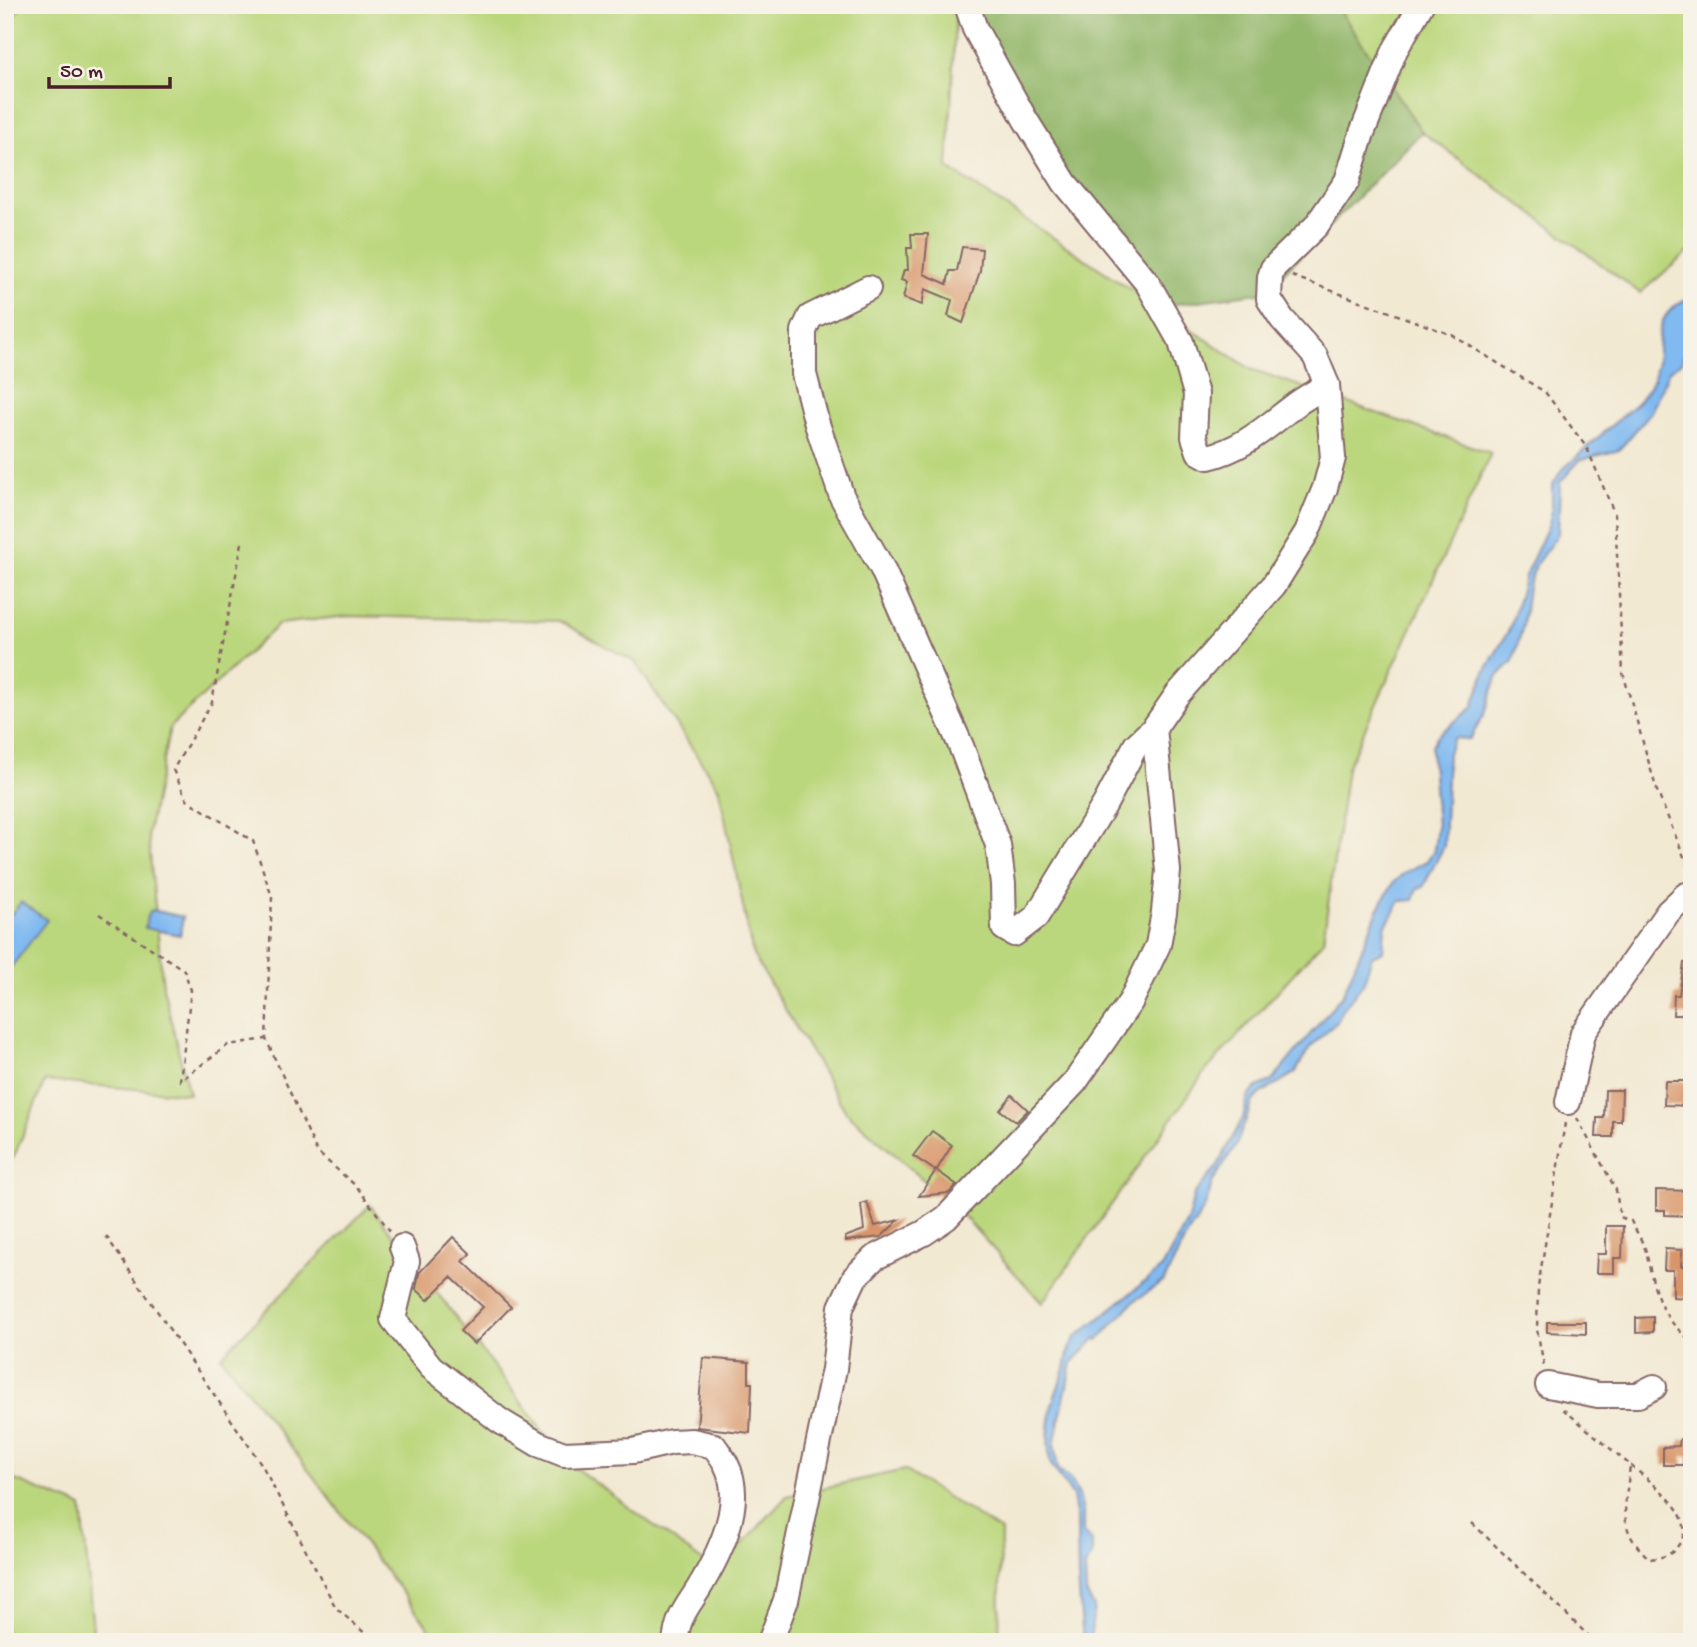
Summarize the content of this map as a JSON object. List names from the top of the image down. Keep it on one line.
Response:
{"scale_bar":"50 m"}
